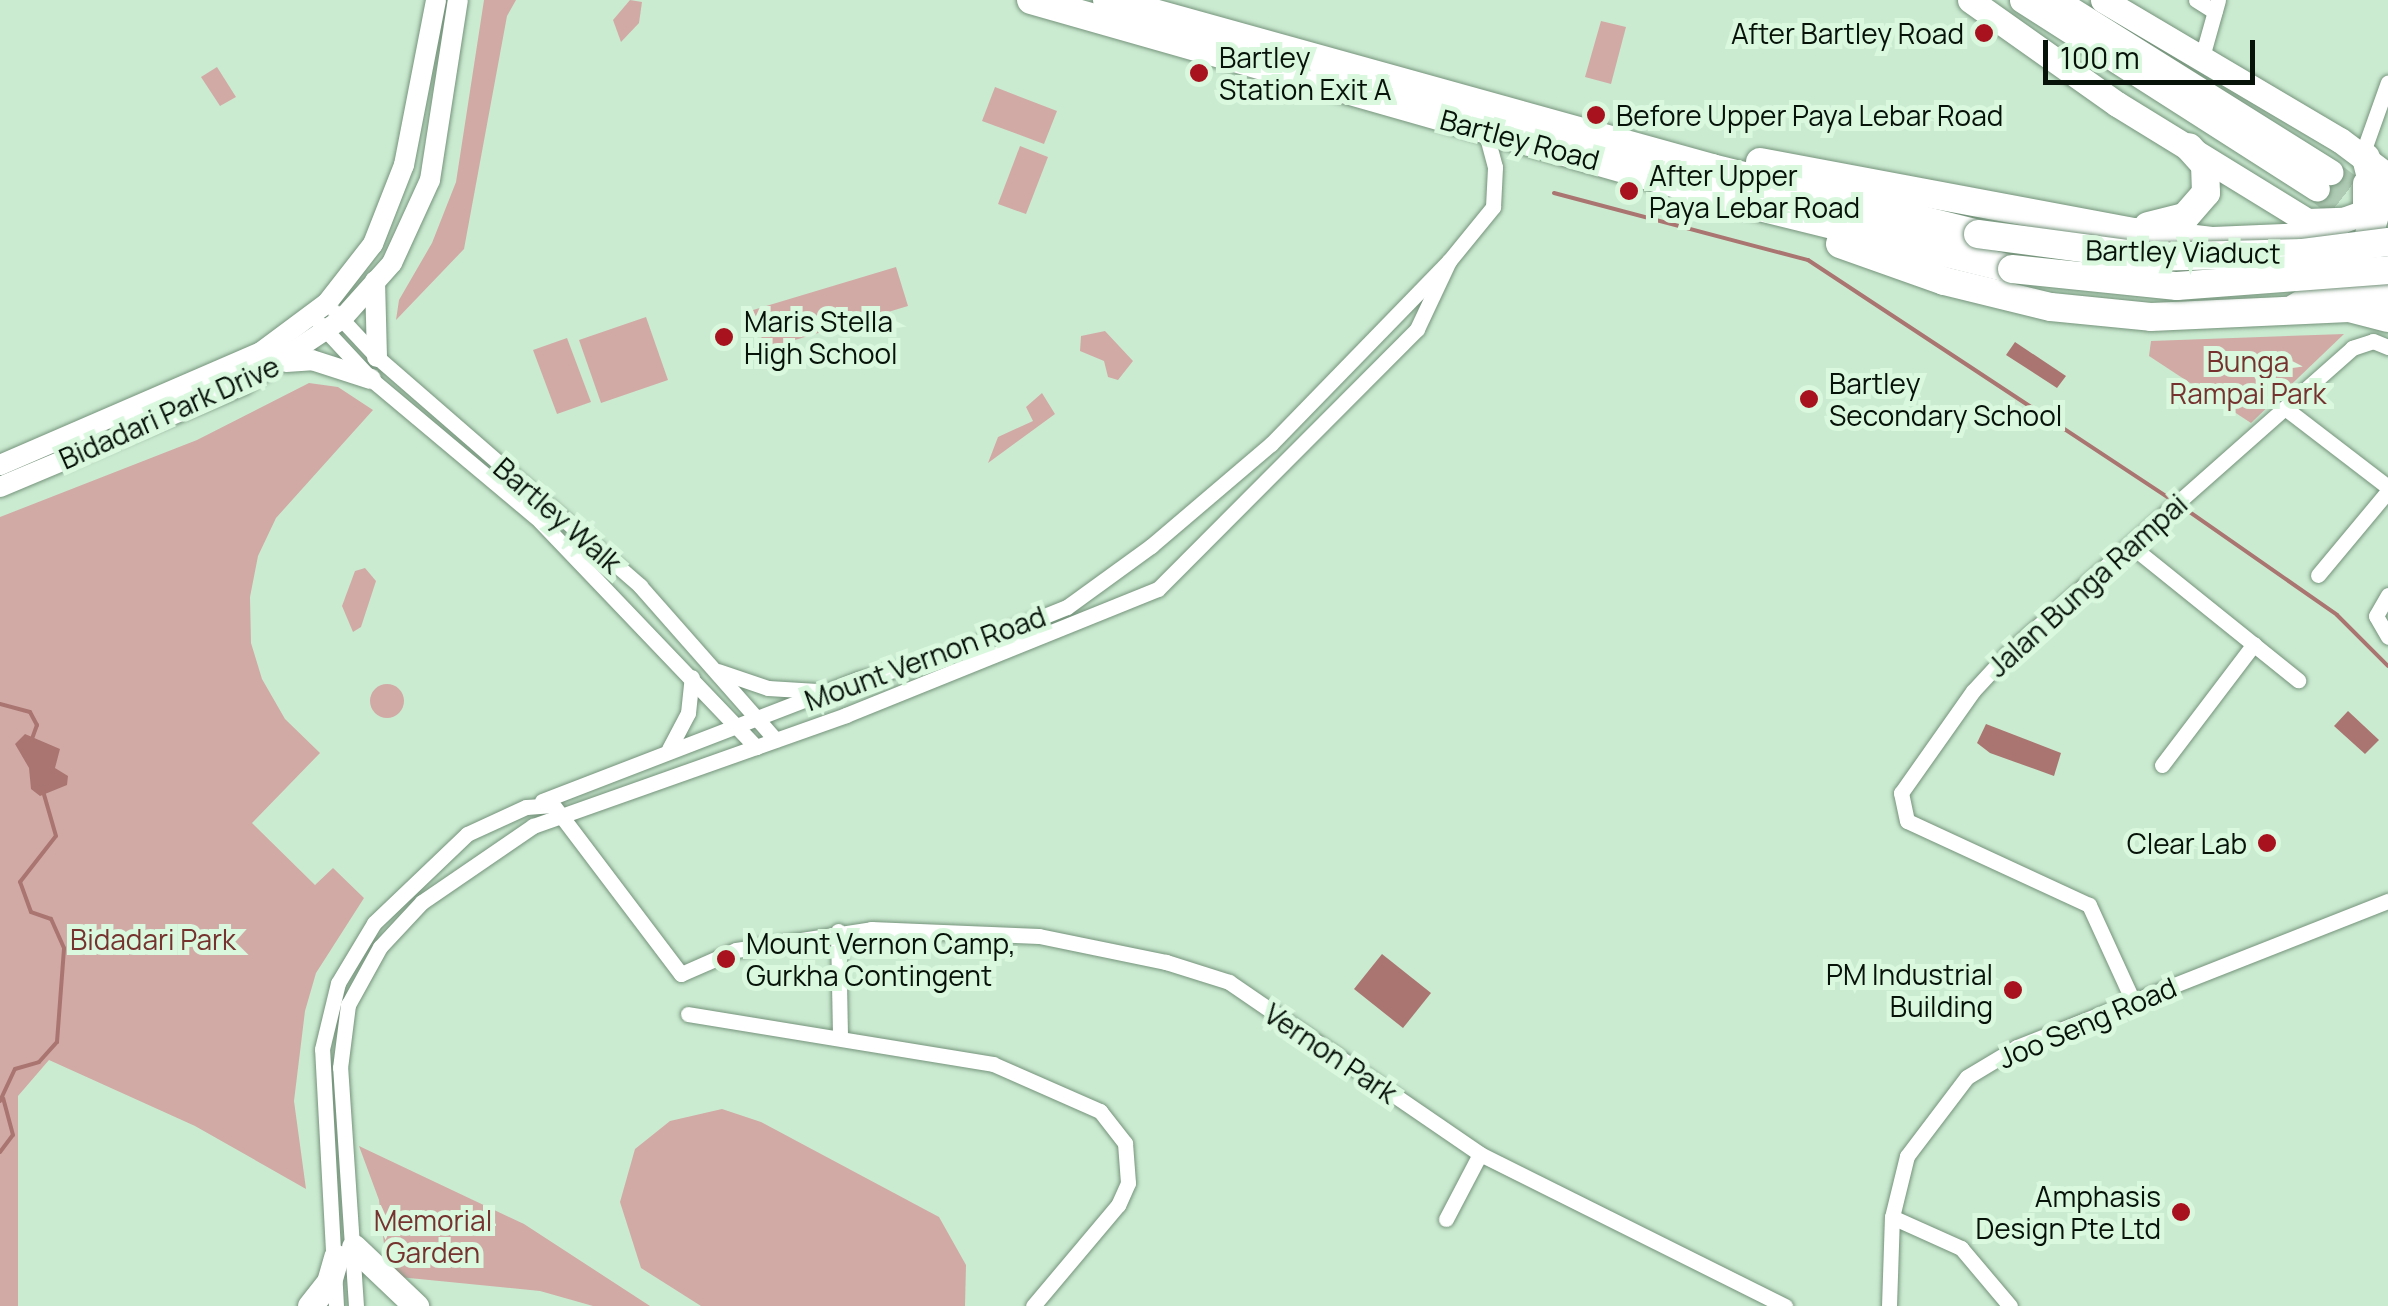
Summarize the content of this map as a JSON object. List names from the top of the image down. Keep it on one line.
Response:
{"streets":{"highway":["Bartley Road","Bartley Viaduct"],"street":["Bidadari Park Drive","Bartley Walk","Jalan Bunga Rampai","Mount Vernon Road","Joo Seng Road","Vernon Park"]},"crossings":[["Bartley Road","Bartley Viaduct"],["Bartley Road","Mount Vernon Road"],["Bidadari Park Drive","Bartley Walk"],["Bartley Walk","Mount Vernon Road"],["Jalan Bunga Rampai","Joo Seng Road"],["Mount Vernon Road","Vernon Park"]],"parks":["Bunga Rampai Park","Bidadari Park","Memorial Garden"],"places":["After Bartley Road","Bartley Station Exit A","Before Upper Paya Lebar Road","After Upper Paya Lebar Road","Maris Stella High School","Bartley Secondary School","Clear Lab","Mount Vernon Camp, Gurkha Contingent","PM Industrial Building","Amphasis Design Pte Ltd"],"scale_bar":"100 m"}
